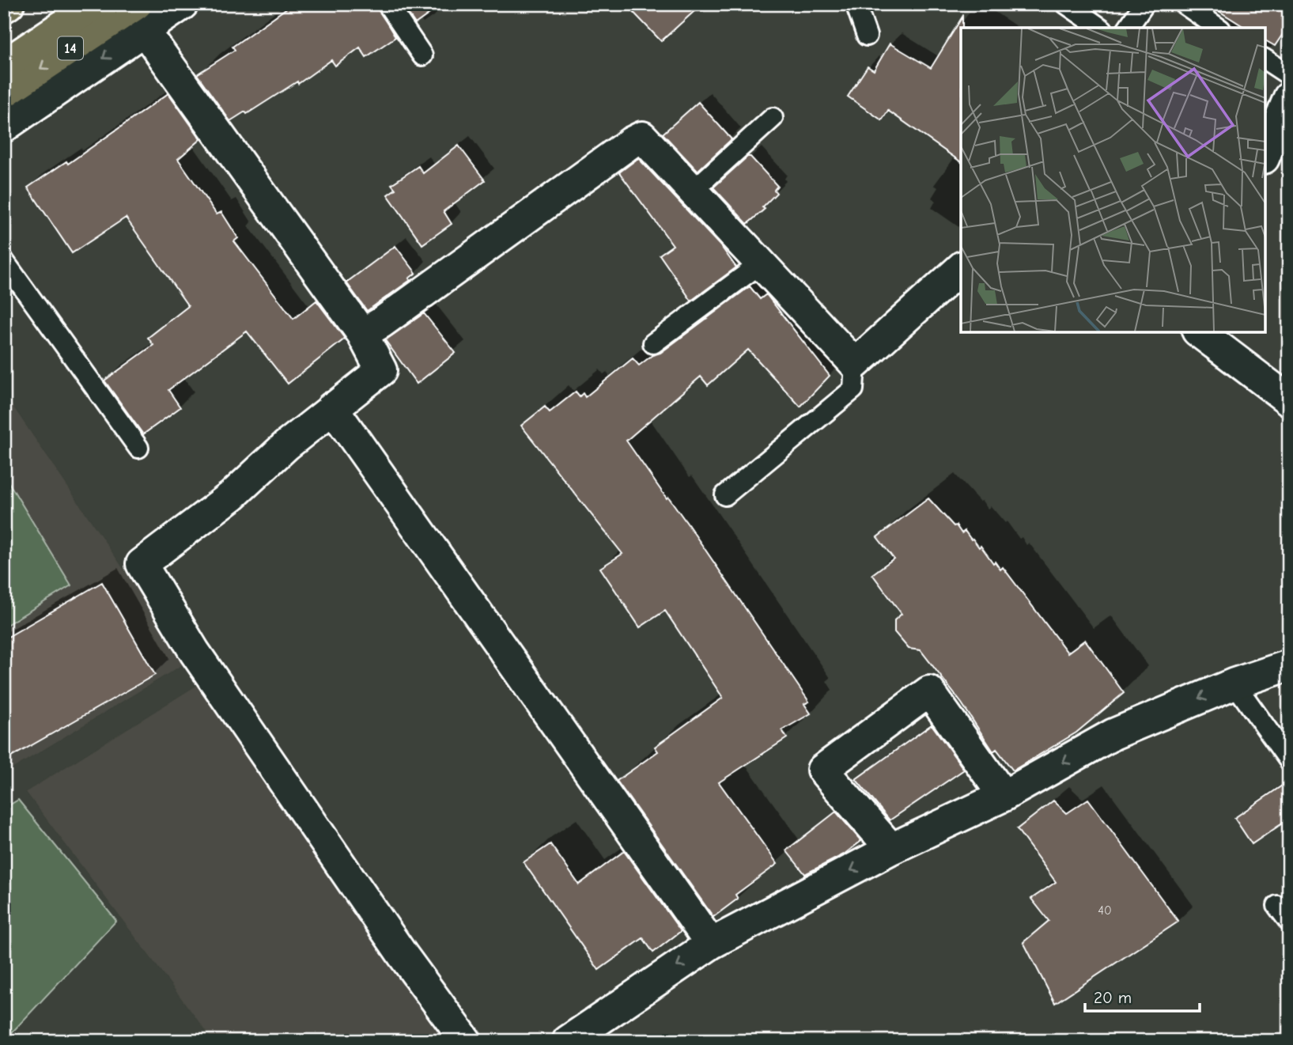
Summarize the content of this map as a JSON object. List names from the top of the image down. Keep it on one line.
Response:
{"streets":{"main road":["14"]},"house_numbers":["40"],"scale_bar":"20 m"}
